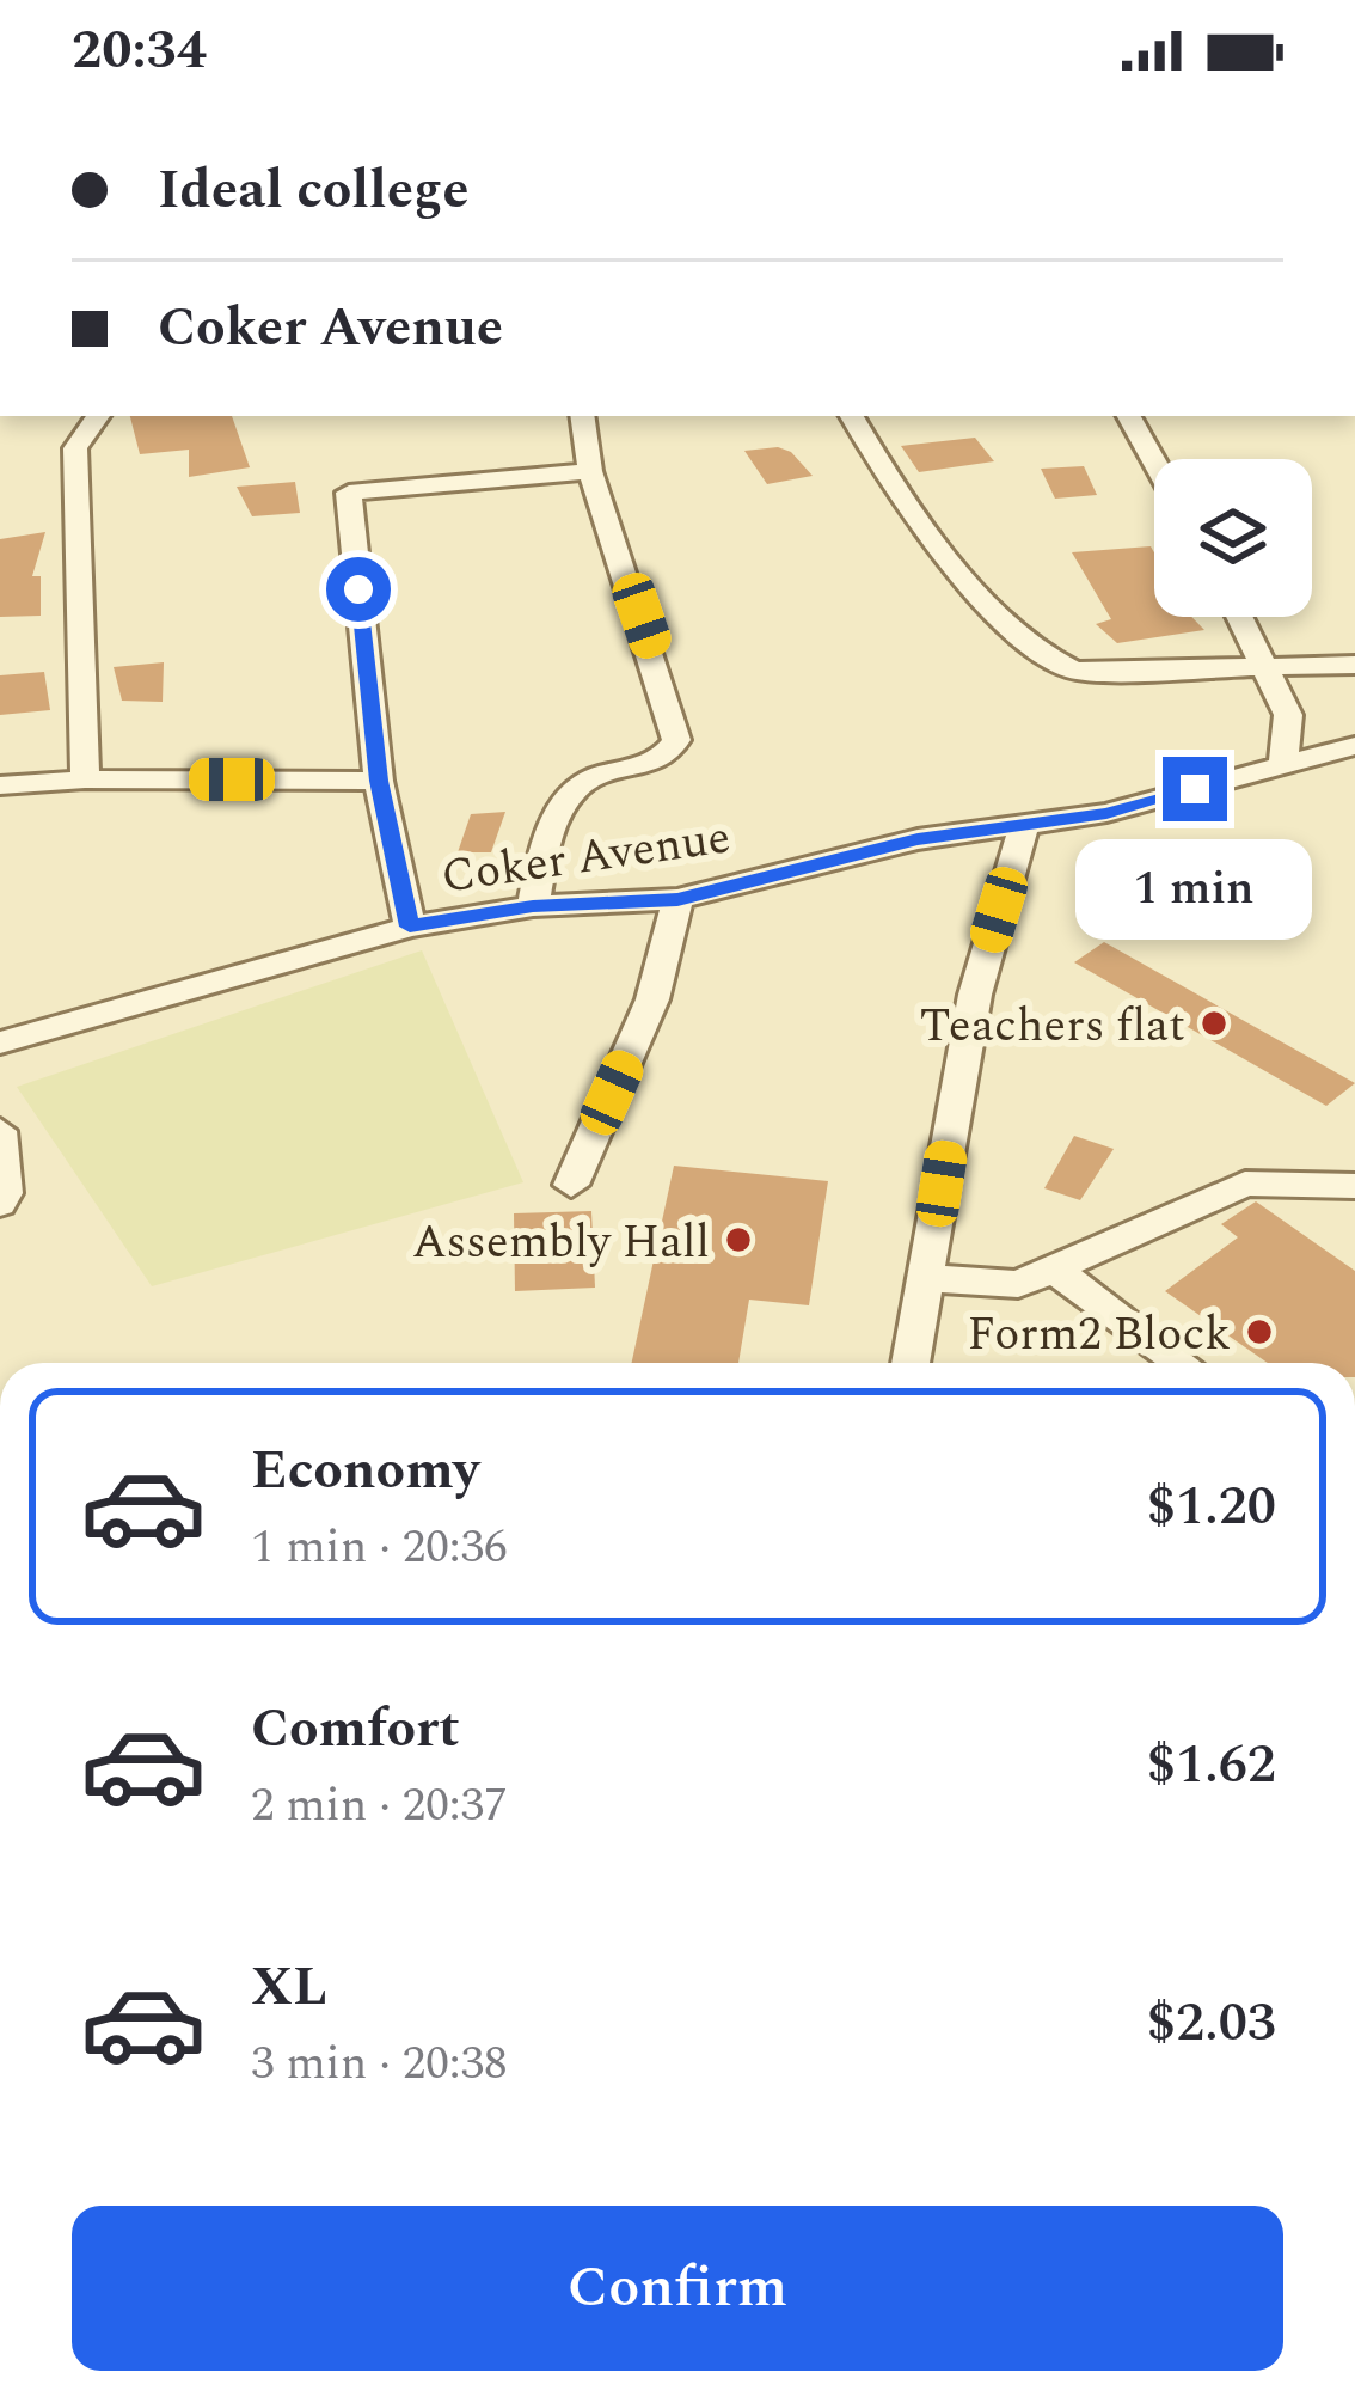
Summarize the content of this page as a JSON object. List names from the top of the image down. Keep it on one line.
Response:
{"streets":{"street":["Coker Avenue"]},"places":["Teachers flat","Assembly Hall","Form2 Block"],"page":{"status":"20:34","banner":["Ideal college","Coker Avenue"],"bubble":"1 min","list":[{"name":"Economy","note":"1 min · 20:36","value":"$1.20"},{"name":"Comfort","note":"2 min · 20:37","value":"$1.62"},{"name":"XL","note":"3 min · 20:38","value":"$2.03"}],"buttons":"Confirm"}}
